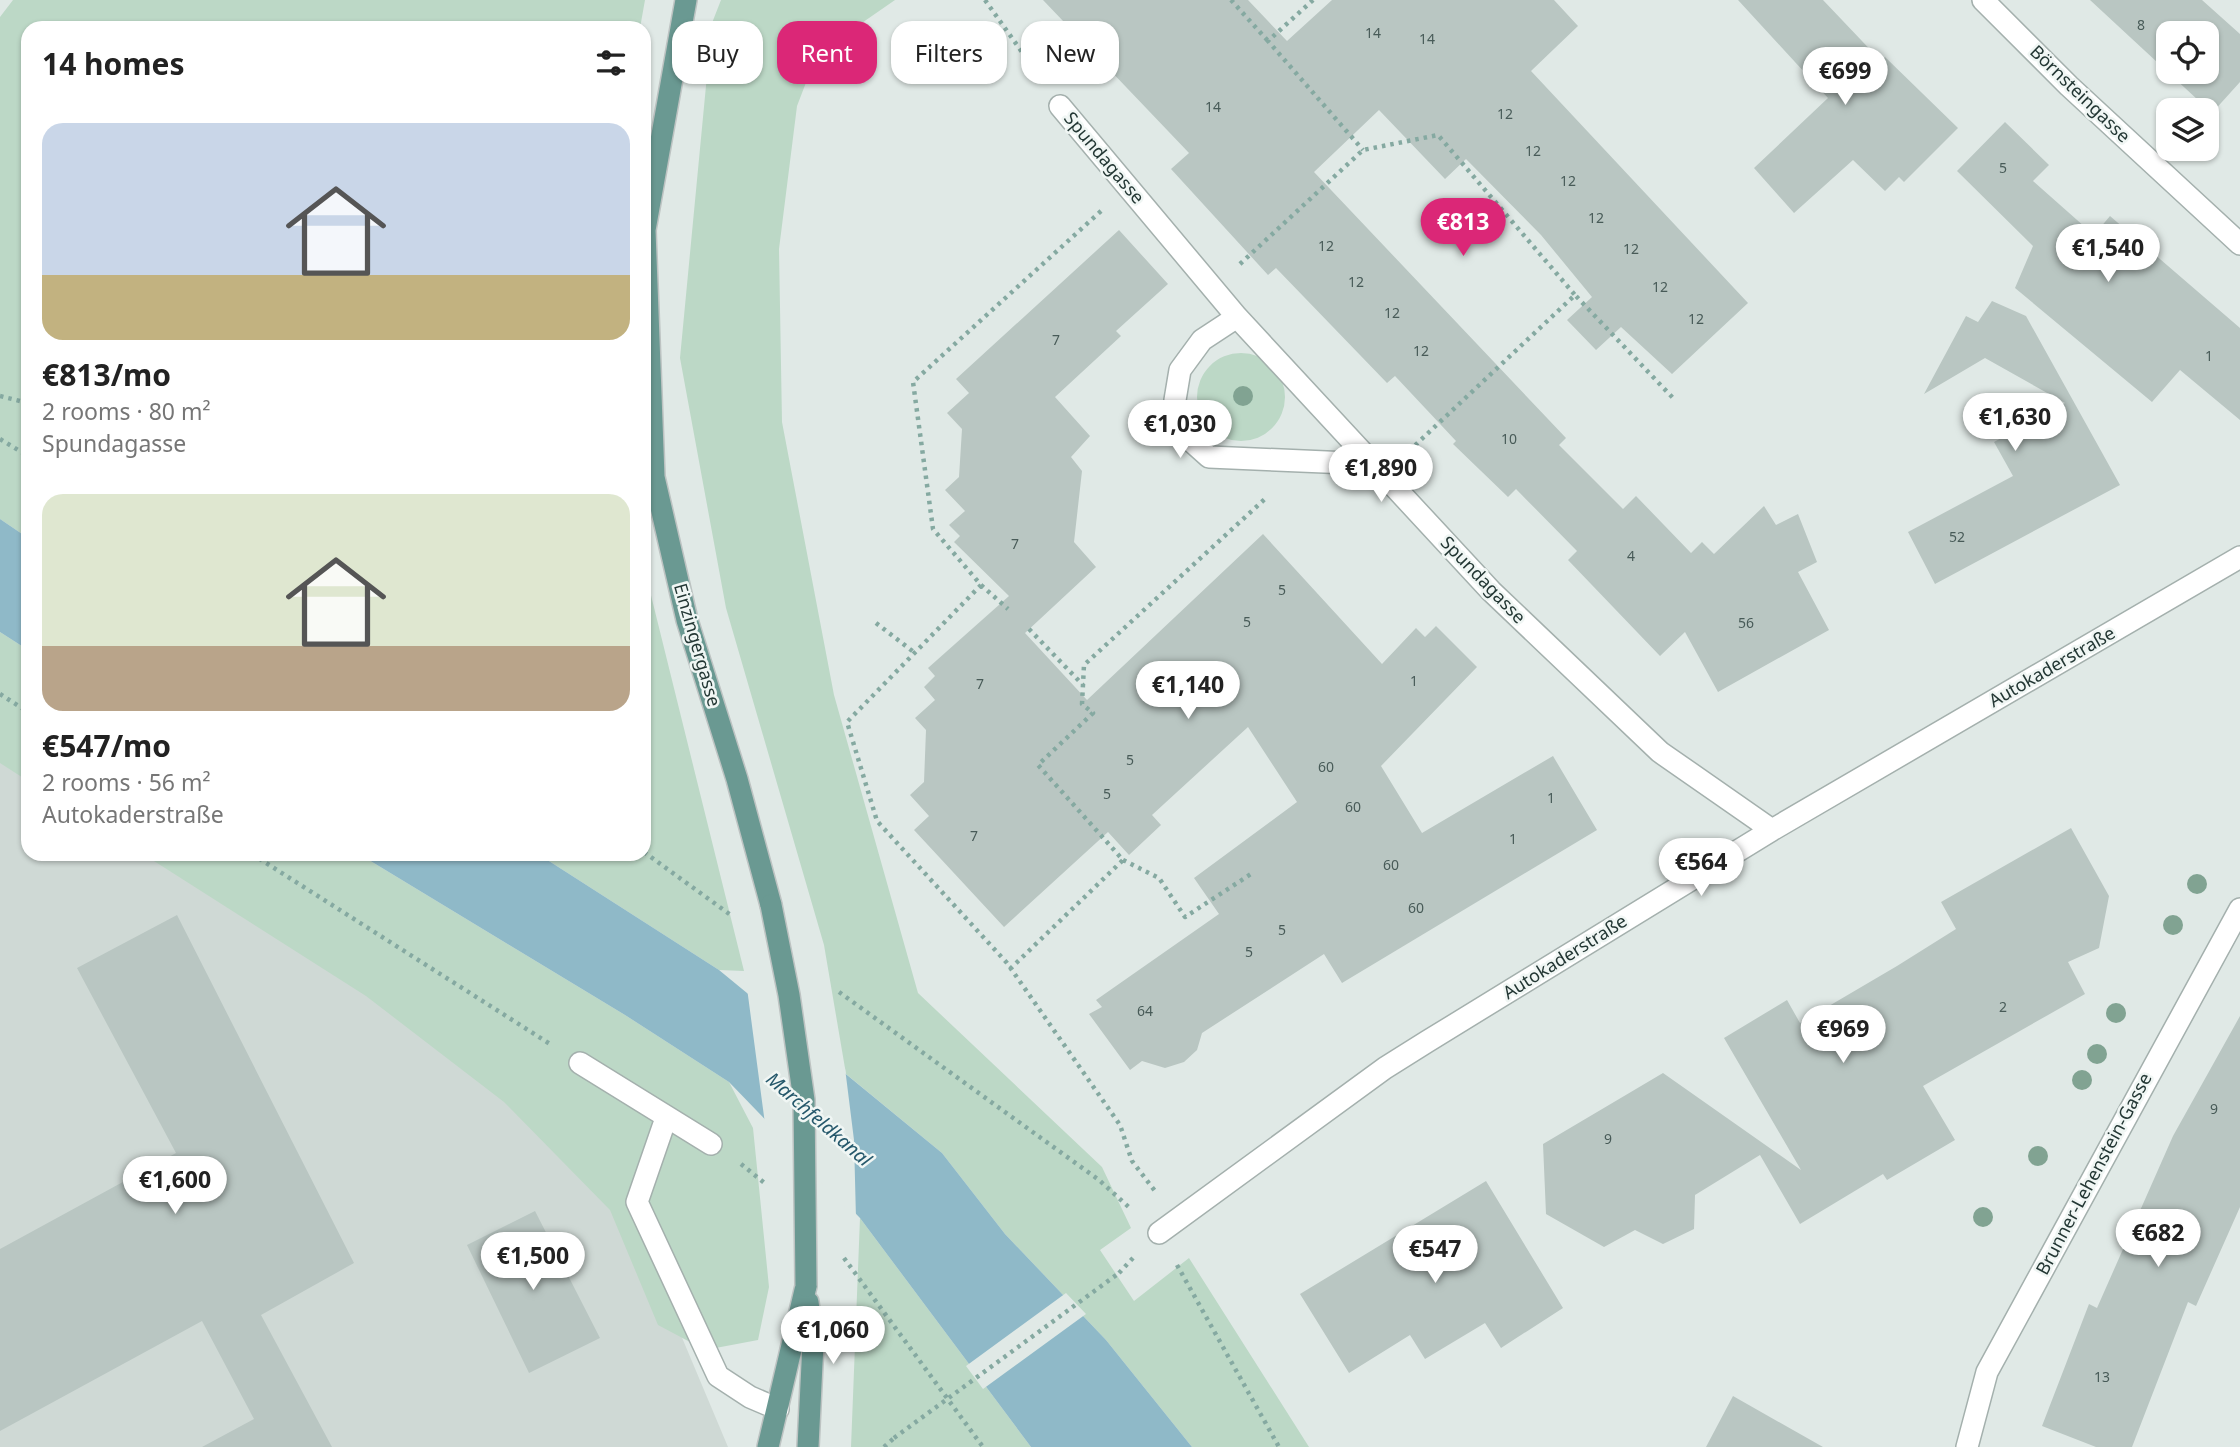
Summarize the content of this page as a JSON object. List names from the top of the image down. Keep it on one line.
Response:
{"streets":{"main road":["Einzingergasse"],"street":["Börnsteingasse","Spundagasse","Autokaderstraße","Brunner-Lehenstein-Gasse"]},"crossings":[["Spundagasse","Autokaderstraße"]],"water":["Marchfeldkanal"],"house_numbers":["8","14","14","14","12","12","5","12","12","12","12","12","12","12","12","7","12","1","10","52","7","4","5","5","56","1","7","5","60","5","1","60","7","1","60","60","5","5","2","64","9","9","13"],"page":{"chip":["Buy","Rent","Filters","New"],"heading":"14 homes","price":["€699","€813","€1,540","€1,630","€1,030","€1,890","€1,140","€564","€969","€1,600","€682","€547","€1,500","€1,060"],"list":[{"name":"€813/mo","note":"2 rooms · 80 m² · Spundagasse"},{"name":"€547/mo","note":"2 rooms · 56 m² · Autokaderstraße"}]}}
